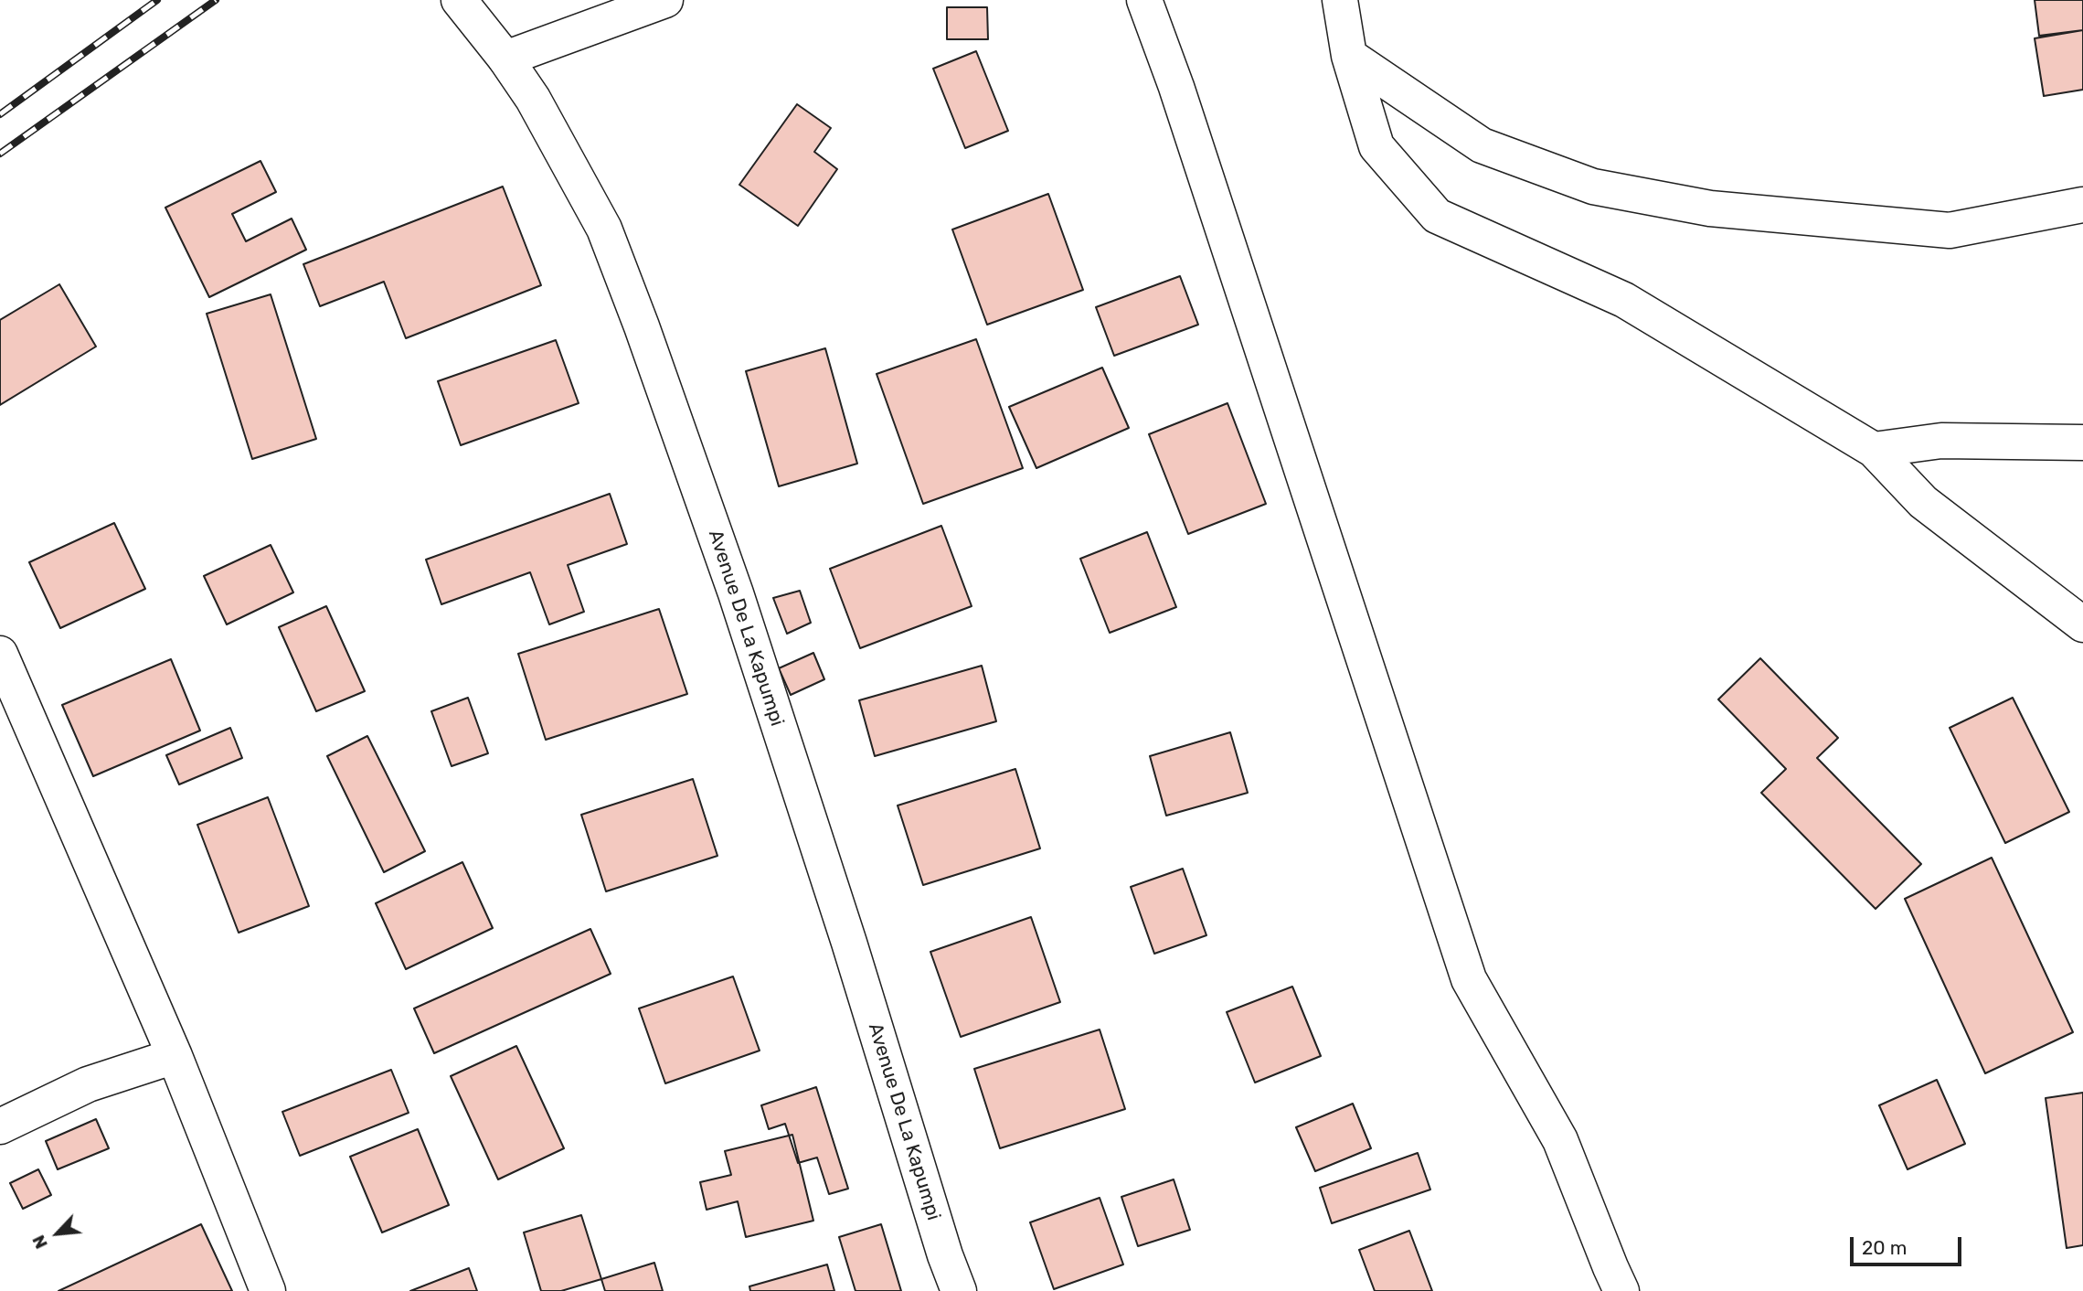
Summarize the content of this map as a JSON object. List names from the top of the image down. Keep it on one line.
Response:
{"streets":{"street":["Avenue De La Kapumpi"]},"scale_bar":"20 m","north":"bottom left"}
